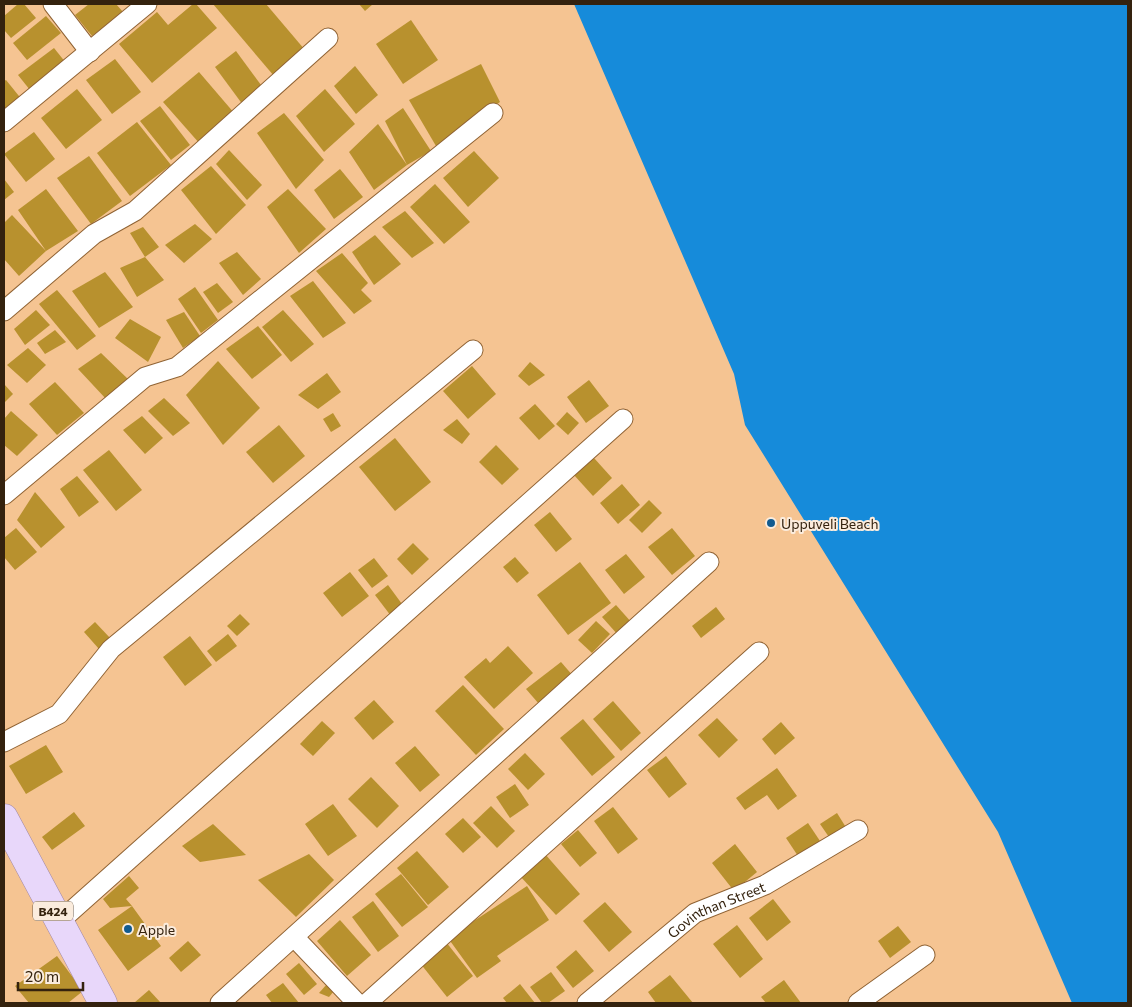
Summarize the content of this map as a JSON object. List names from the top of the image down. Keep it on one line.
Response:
{"streets":{"main road":["B424"],"street":["Govinthan Street"]},"places":["Uppuveli Beach","Apple"],"scale_bar":"20 m"}
